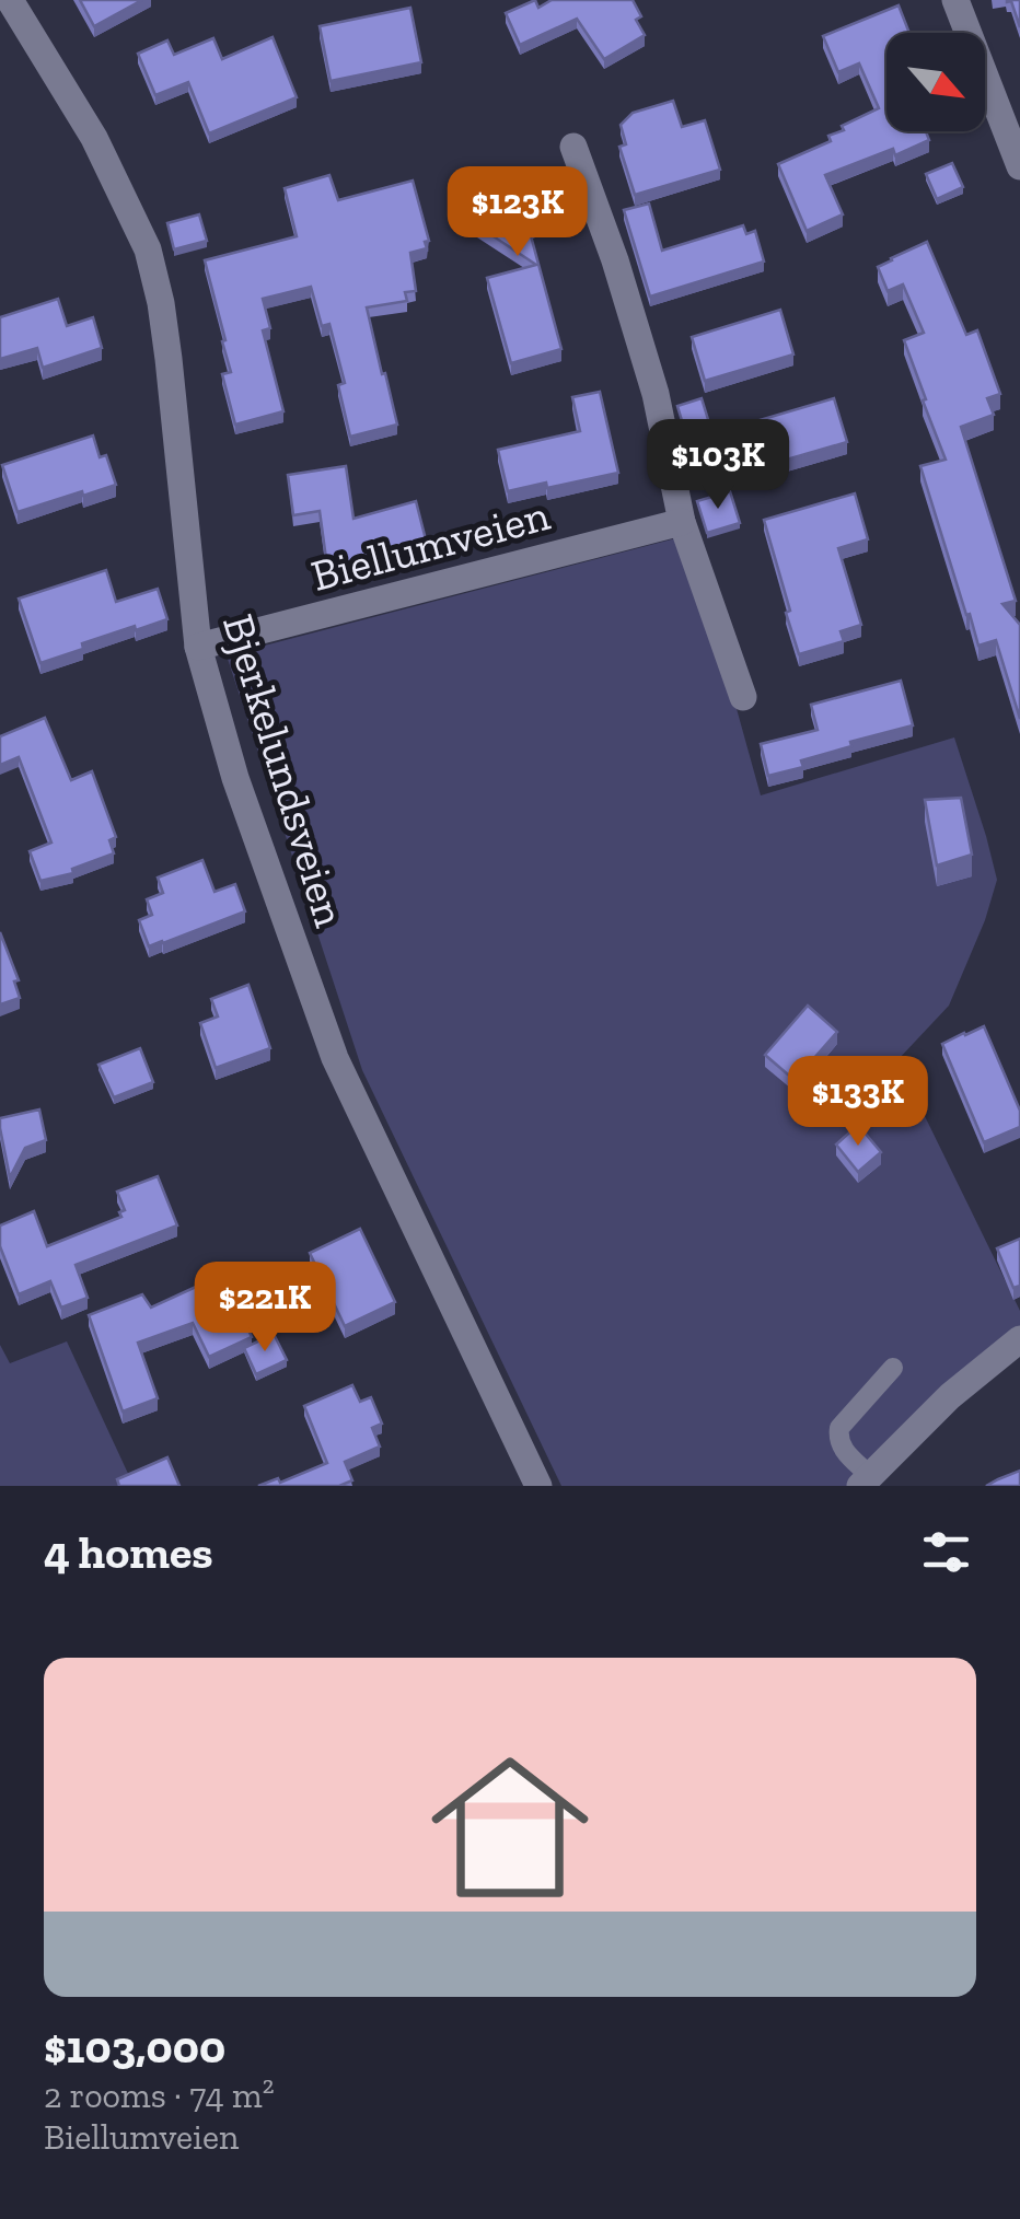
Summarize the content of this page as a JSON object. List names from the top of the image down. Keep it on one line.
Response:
{"streets":{"street":["Biellumveien","Bjerkelundsveien"]},"crossings":[["Biellumveien","Bjerkelundsveien"]],"north":"bottom right","page":{"price":["$123K","$103K","$133K","$221K"],"heading":"4 homes","list":[{"name":"$103,000","note":"2 rooms · 74 m² · Biellumveien"}]}}
